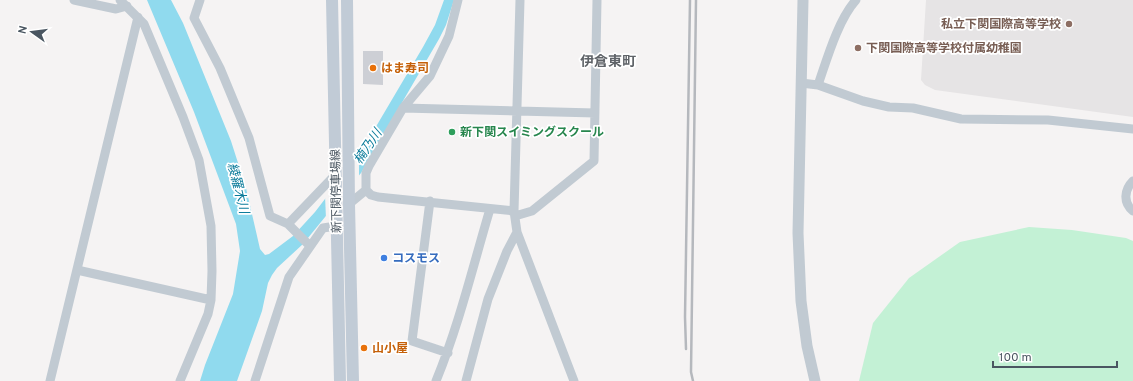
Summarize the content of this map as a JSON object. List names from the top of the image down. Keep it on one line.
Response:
{"streets":{"main road":["新下関停車場線"]},"districts":["伊倉東町"],"water":["楠乃川","綾羅木川"],"places":["私立下関国際高等学校","下関国際高等学校付属幼稚園","はま寿司","新下関スイミングスクール","コスモス","山小屋"],"scale_bar":"100 m","north":"left"}
